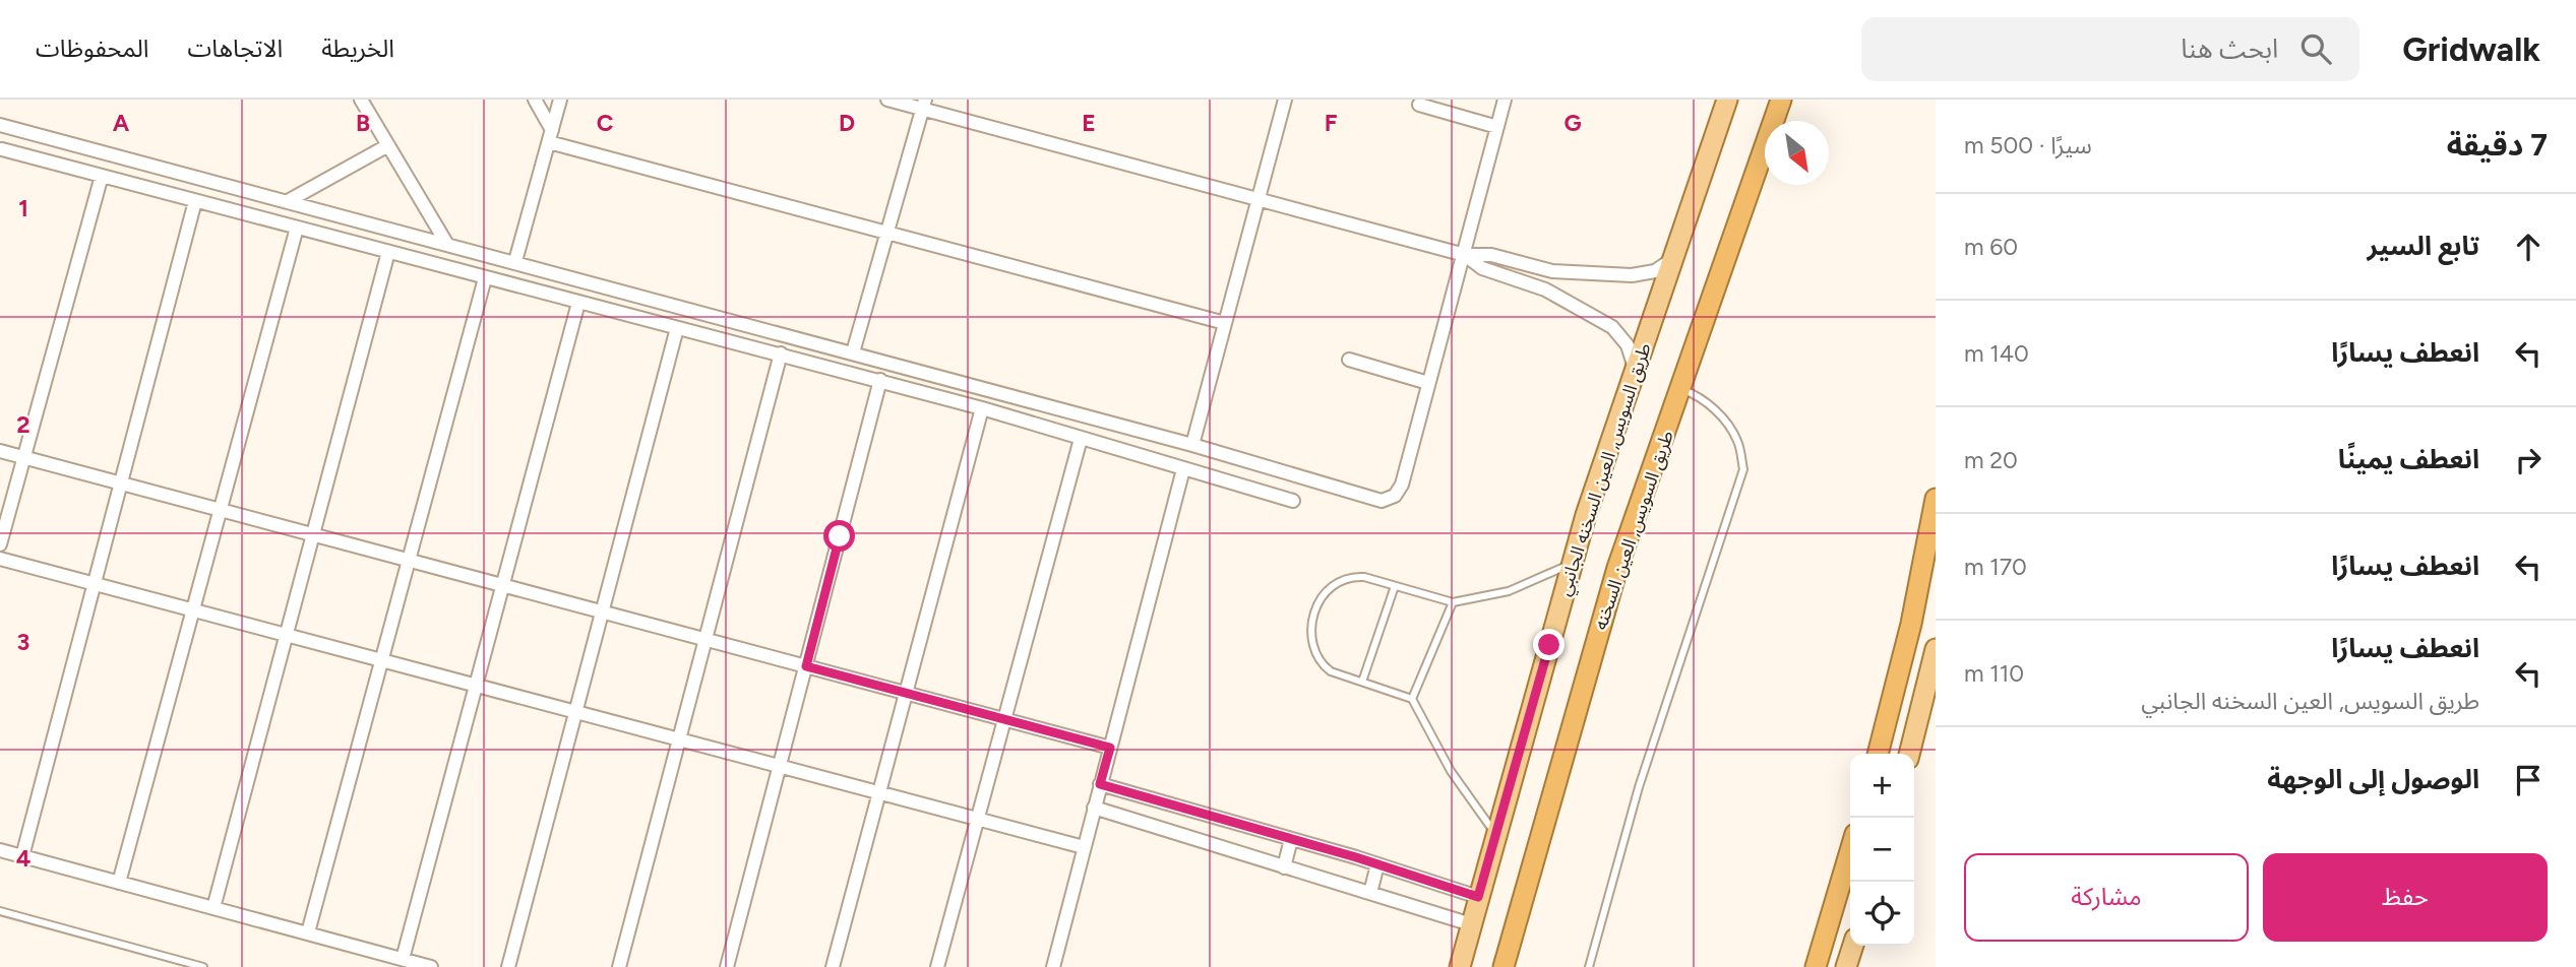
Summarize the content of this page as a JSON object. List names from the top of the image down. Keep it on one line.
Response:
{"streets":{"highway":["طريق السويس, العين السخنه"],"main road":["طريق السويس, العين السخنه الجانبي"]},"north":"bottom right","page":{"header":"Gridwalk","search":"ابحث هنا","nav":["الخريطة","الاتجاهات","المحفوظات"],"heading":["7 دقيقة","سيرًا · 500 m"],"list":[["تابع السير","60 m"],["انعطف يسارًا","140 m"],["انعطف يمينًا","20 m"],["انعطف يسارًا","170 m"],["انعطف يسارًا","طريق السويس, العين السخنه الجانبي","110 m"],"الوصول إلى الوجهة"],"map_buttons":["+","−"],"buttons":["حفظ","مشاركة"]},"grid":{"columns":["A","B","C","D","E","F","G"],"rows":["1","2","3","4"]}}
